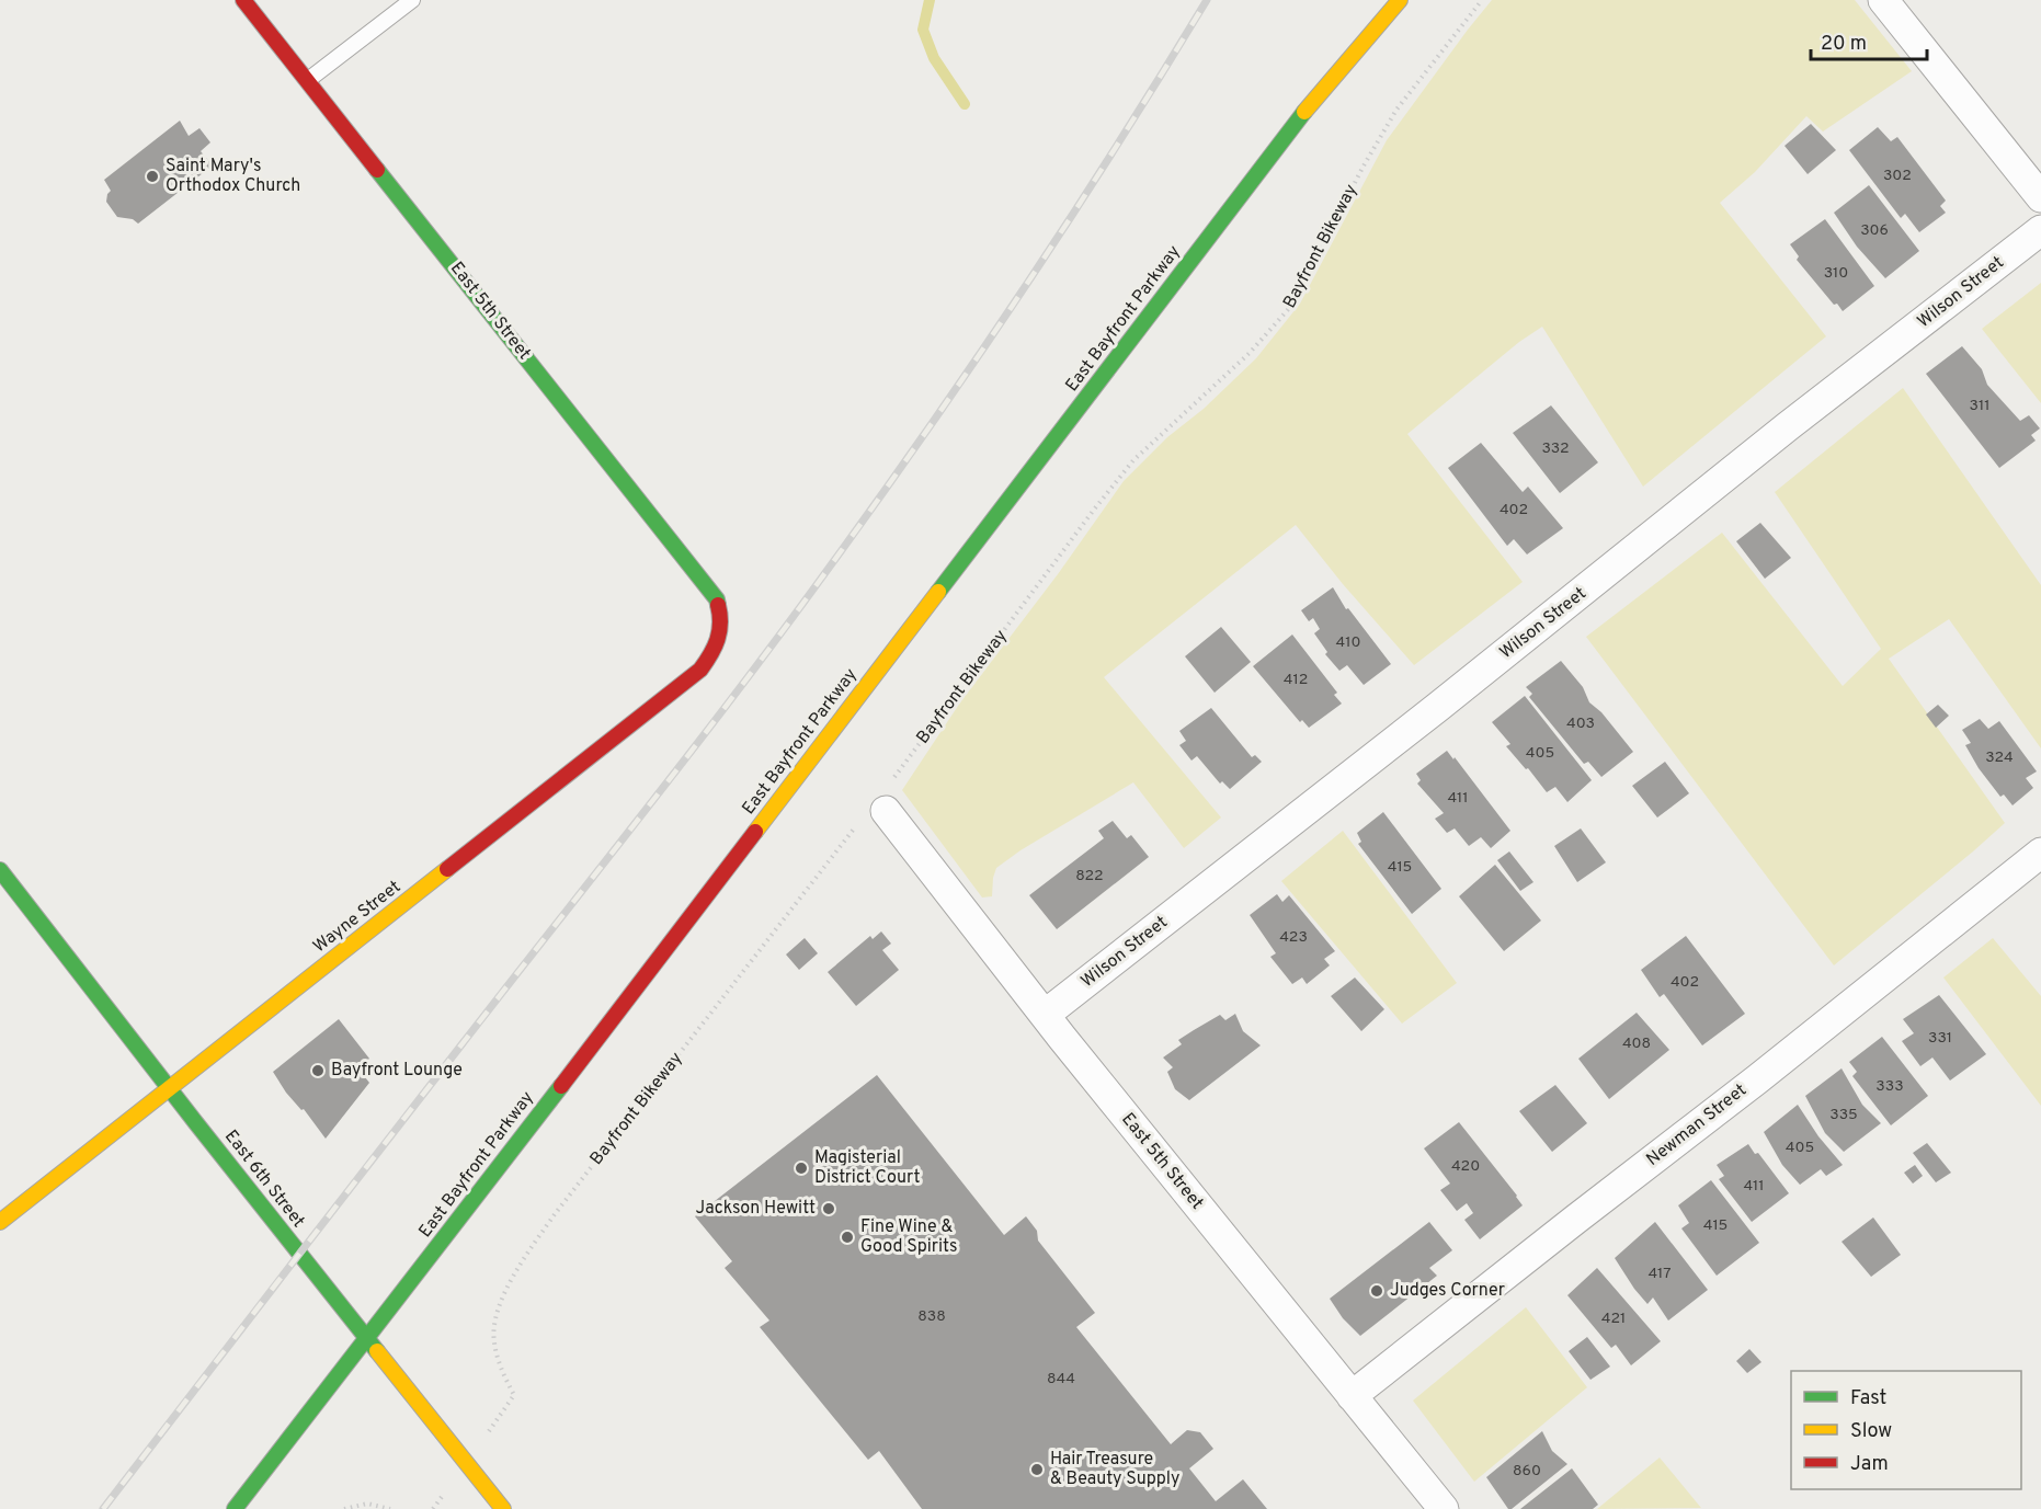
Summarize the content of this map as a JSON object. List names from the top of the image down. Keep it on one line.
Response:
{"streets":{"main road":["East 5th Street","East Bayfront Parkway","Wayne Street","East 6th Street"],"street":["Wilson Street","Newman Street"],"path":["Bayfront Bikeway"]},"crossings":[["Bayfront Bikeway","East 5th Street"],["Wilson Street","East 5th Street"],["East 5th Street","Wayne Street"],["East 5th Street","Newman Street"],["East Bayfront Parkway","East 6th Street"],["Wayne Street","East 6th Street"]],"places":["Saint Mary's Orthodox Church","Bayfront Lounge","Magisterial District Court","Jackson Hewitt","Fine Wine & Good Spirits","Judges Corner","Hair Treasure & Beauty Supply"],"house_numbers":["302","306","310","311","332","402","410","412","403","405","324","411","415","822","423","402","331","408","333","335","405","420","411","415","417","838","421","844","860"],"legend":["Fast","Slow","Jam"],"scale_bar":"20 m"}
